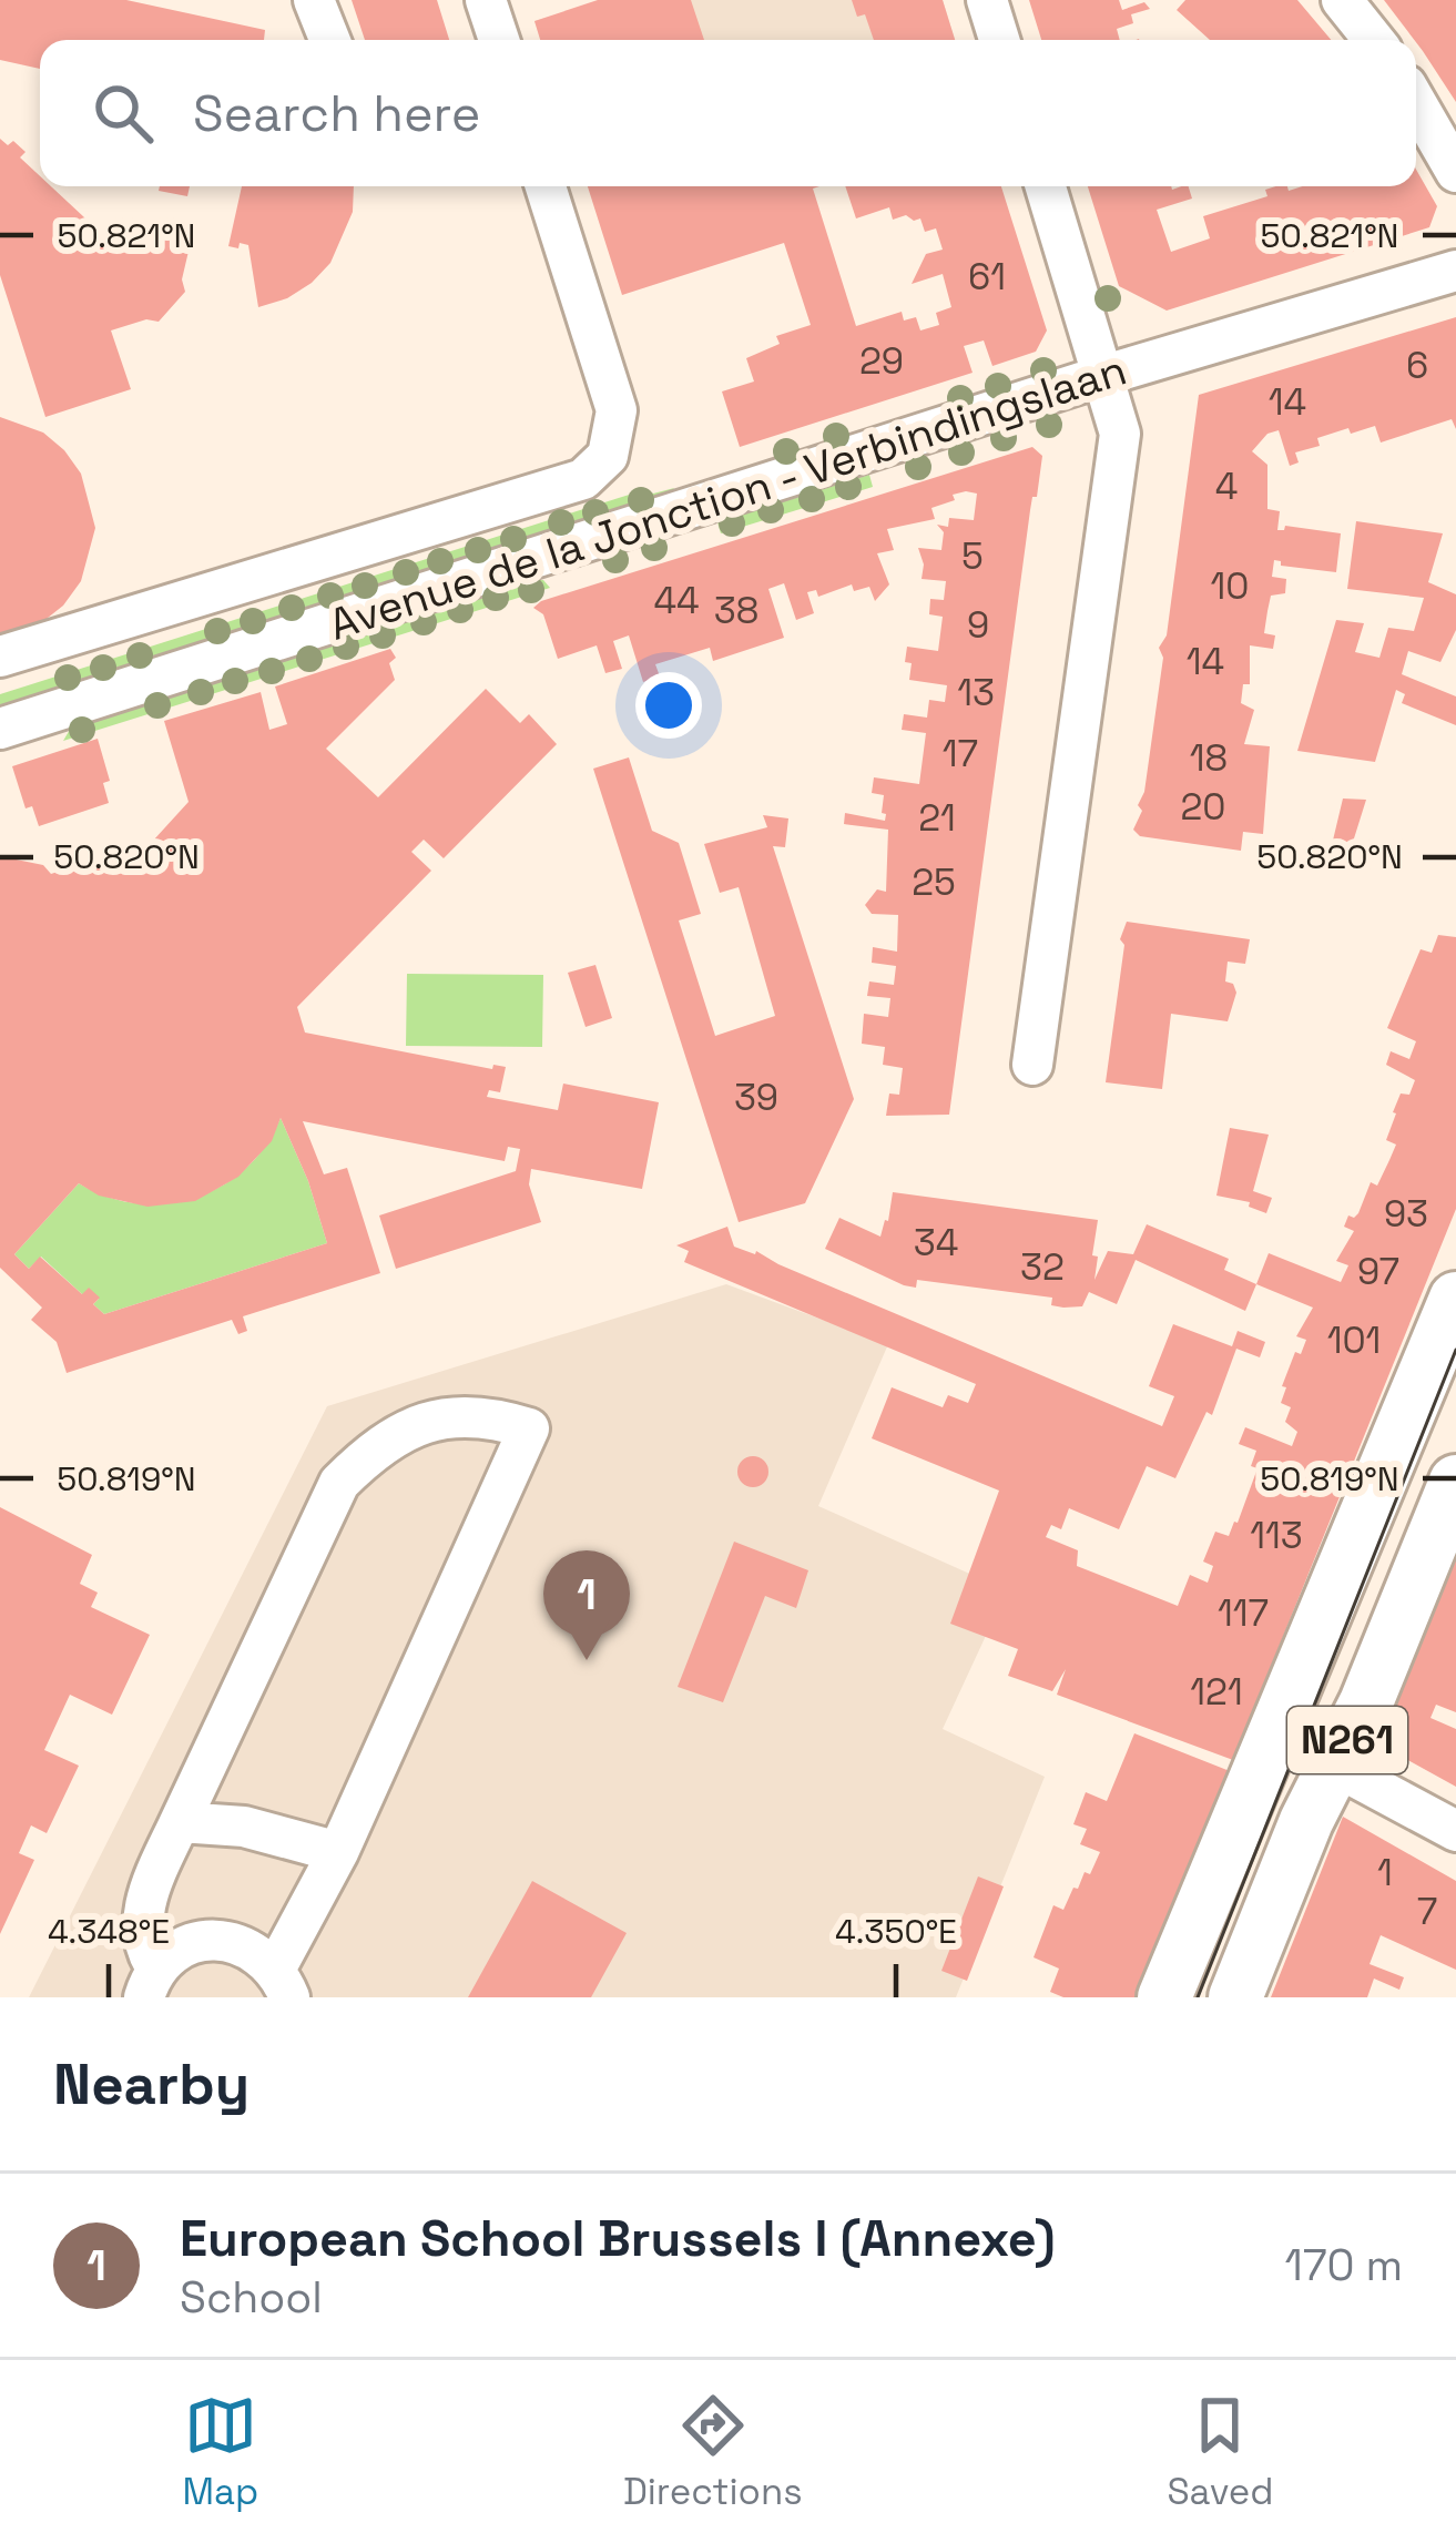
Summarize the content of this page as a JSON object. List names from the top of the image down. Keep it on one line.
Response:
{"streets":{"main road":["N261"],"street":["Avenue de la Jonction - Verbindingslaan"]},"house_numbers":["61","29","6","14","4","5","10","44","38","9","14","13","17","18","20","21","25","39","93","34","32","97","101","113","117","121","1","7"],"page":{"search":"Search here","pins":"1","heading":"Nearby","list":[{"mark":"1","name":"European School Brussels I (Annexe)","note":"School","value":"170 m"}],"nav":["Map","Directions","Saved"]},"coordinates":["50.821°N","50.820°N","50.819°N","4.348°E","4.350°E"]}
